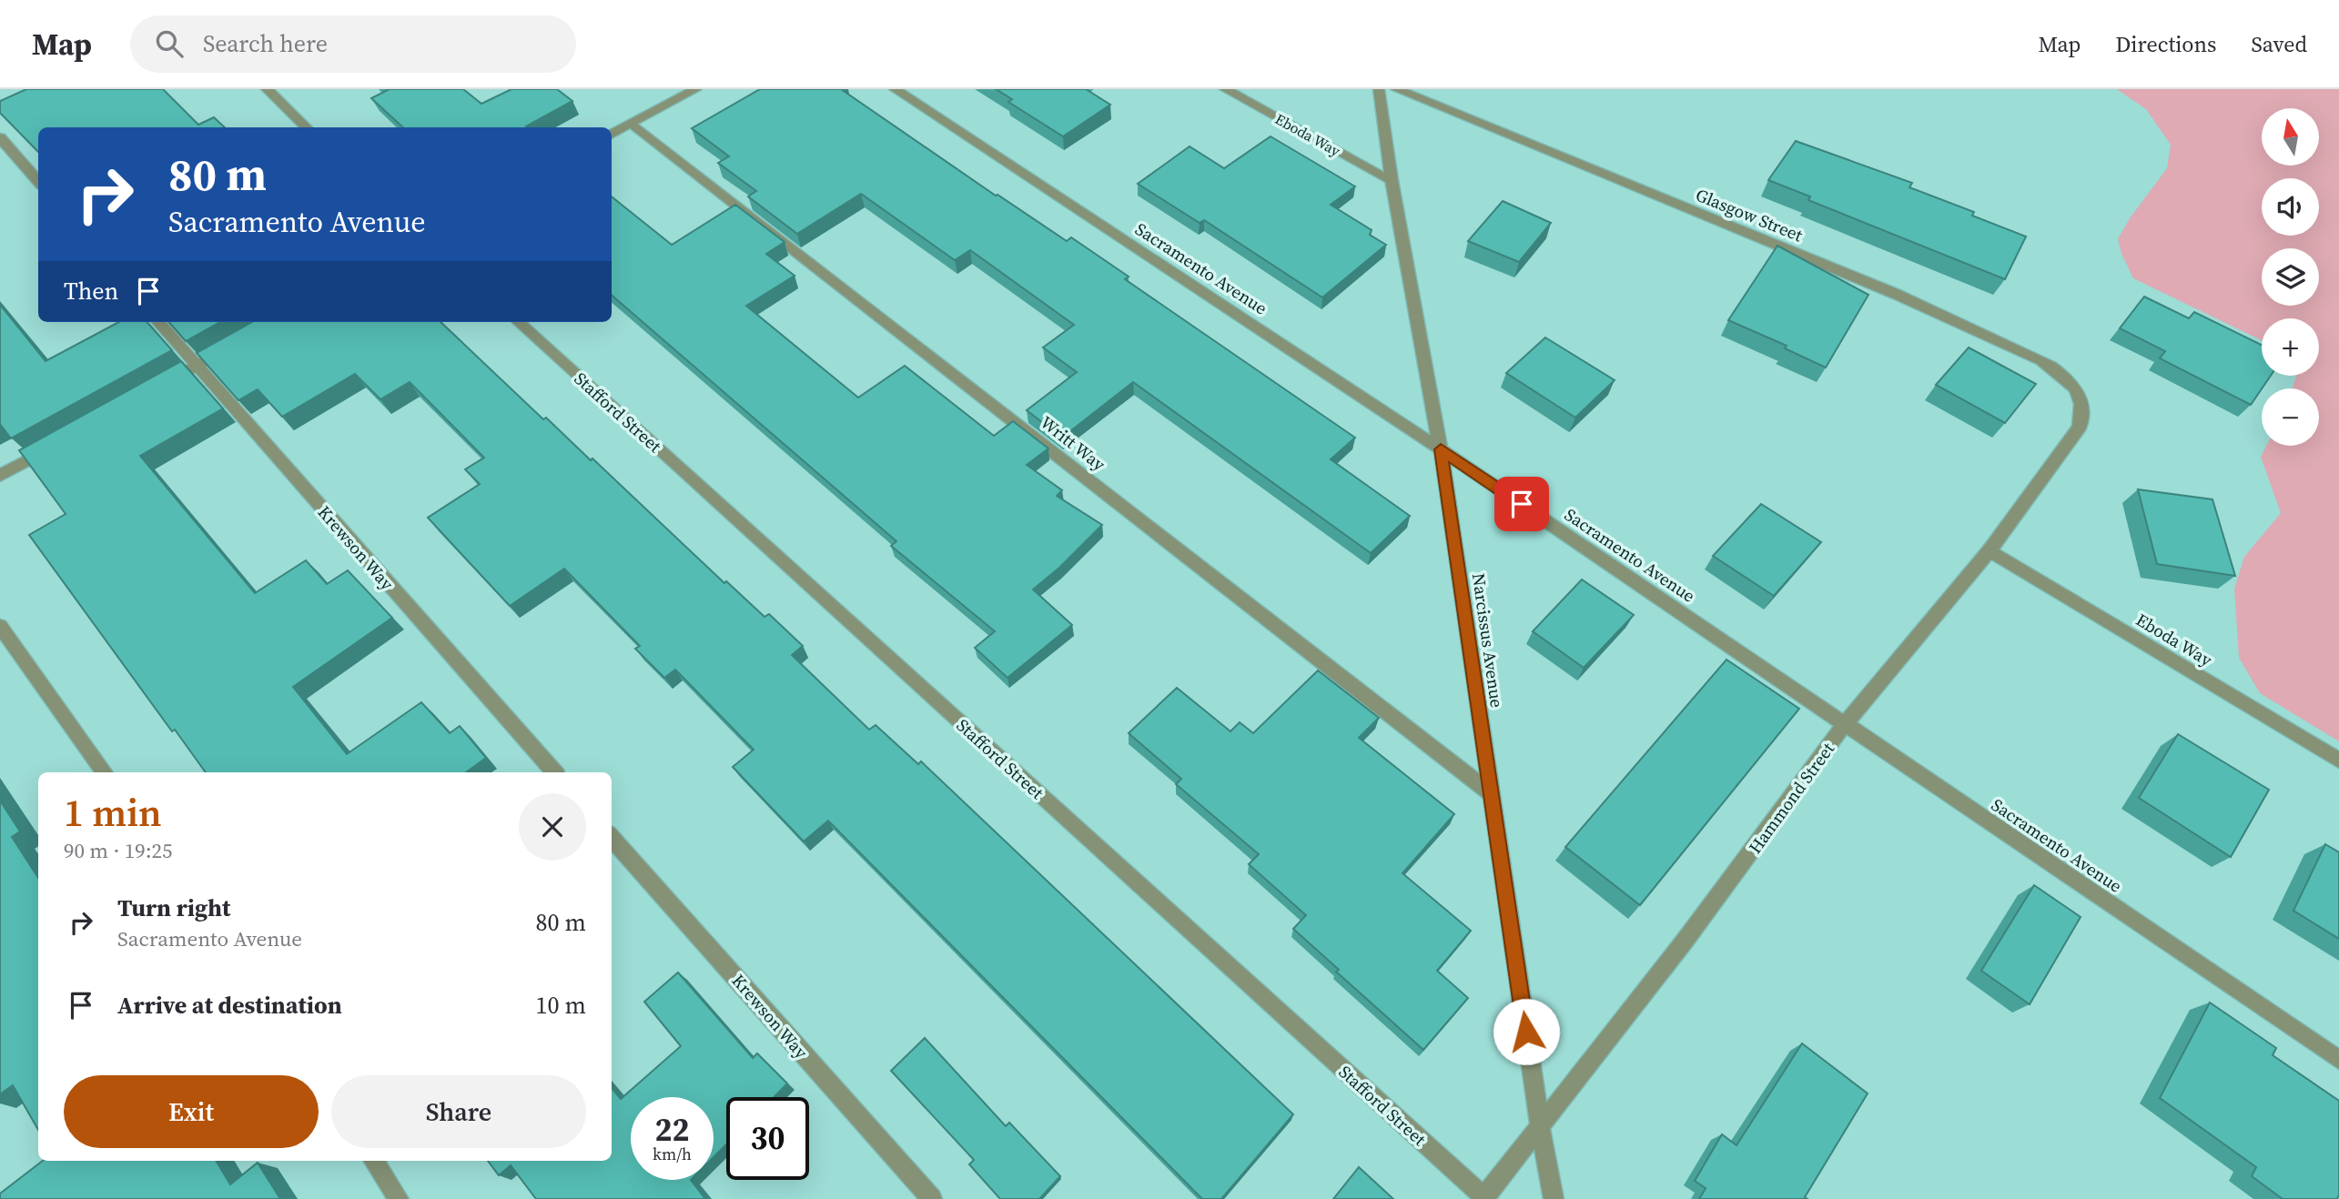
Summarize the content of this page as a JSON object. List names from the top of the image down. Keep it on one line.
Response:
{"streets":{"street":["Eboda Way","Glasgow Street","Sacramento Avenue","Stafford Street","Writt Way","Krewson Way","Narcissus Avenue","Hammond Street"]},"crossings":[["Eboda Way","Narcissus Avenue"],["Eboda Way","Hammond Street"],["Glasgow Street","Hammond Street"],["Sacramento Avenue","Narcissus Avenue"],["Sacramento Avenue","Hammond Street"],["Stafford Street","Hammond Street"],["Writt Way","Narcissus Avenue"],["Narcissus Avenue","Hammond Street"]],"north":"top","page":{"header":"Map","search":"Search here","nav":["Map","Directions","Saved"],"map_buttons":["+","−"],"turn":["80 m","Sacramento Avenue"],"then":"Then","heading":["1 min","90 m · 19:25"],"list":[{"name":"Turn right","note":"Sacramento Avenue","value":"80 m"},{"name":"Arrive at destination","value":"10 m"}],"buttons":["Exit","Share"],"speed":"22 km/h","limit":"30"}}
